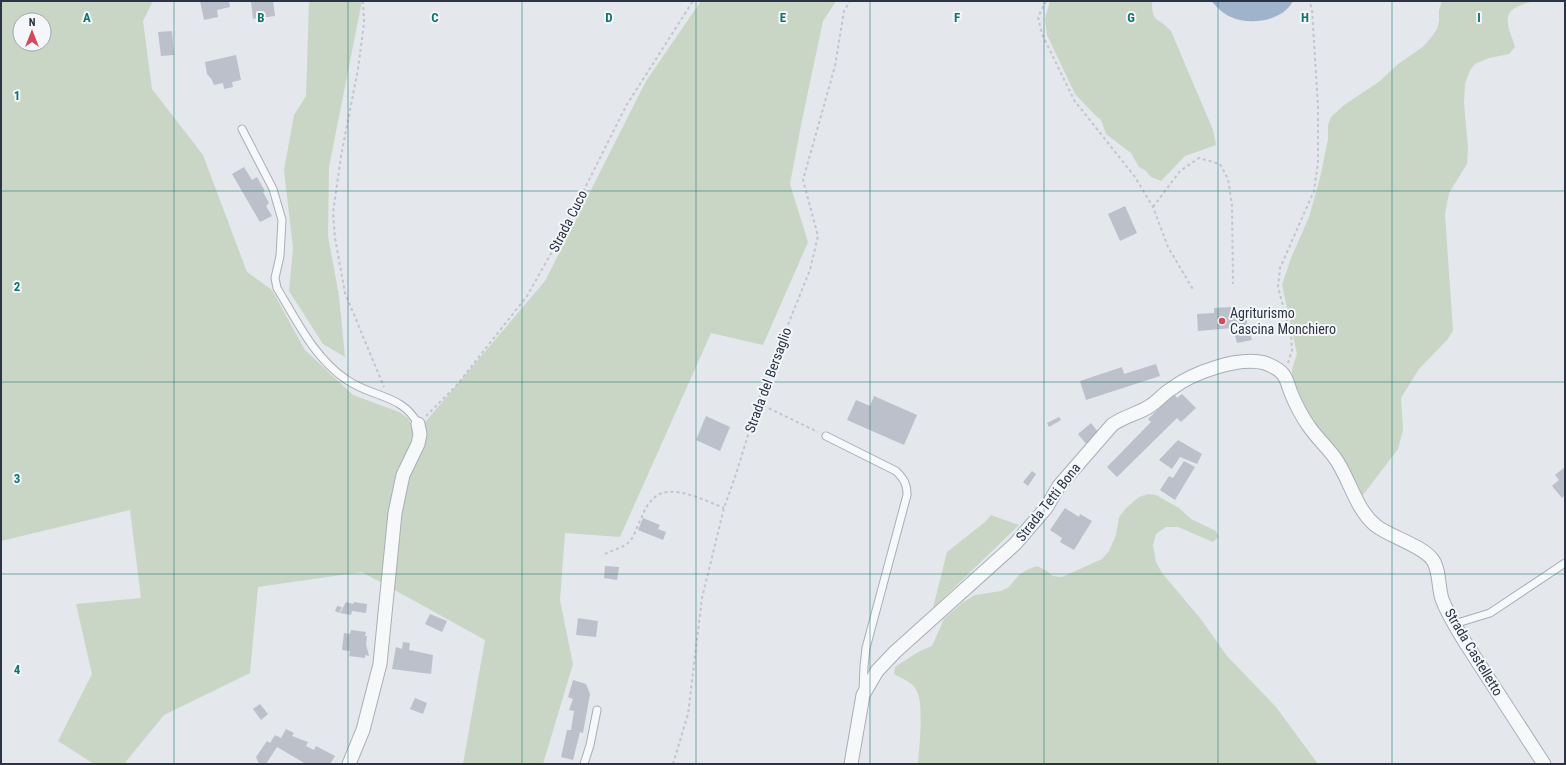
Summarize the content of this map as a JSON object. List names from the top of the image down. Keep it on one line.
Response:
{"streets":{"street":["Strada Tetti Bona","Strada Castelletto"],"path":["Strada Cuco","Strada del Bersaglio"]},"crossings":[["Strada Tetti Bona","Strada Castelletto"]],"places":["Agriturismo Cascina Monchiero"],"north":"top","grid":{"columns":["A","B","C","D","E","F","G","H","I"],"rows":["1","2","3","4"]}}
